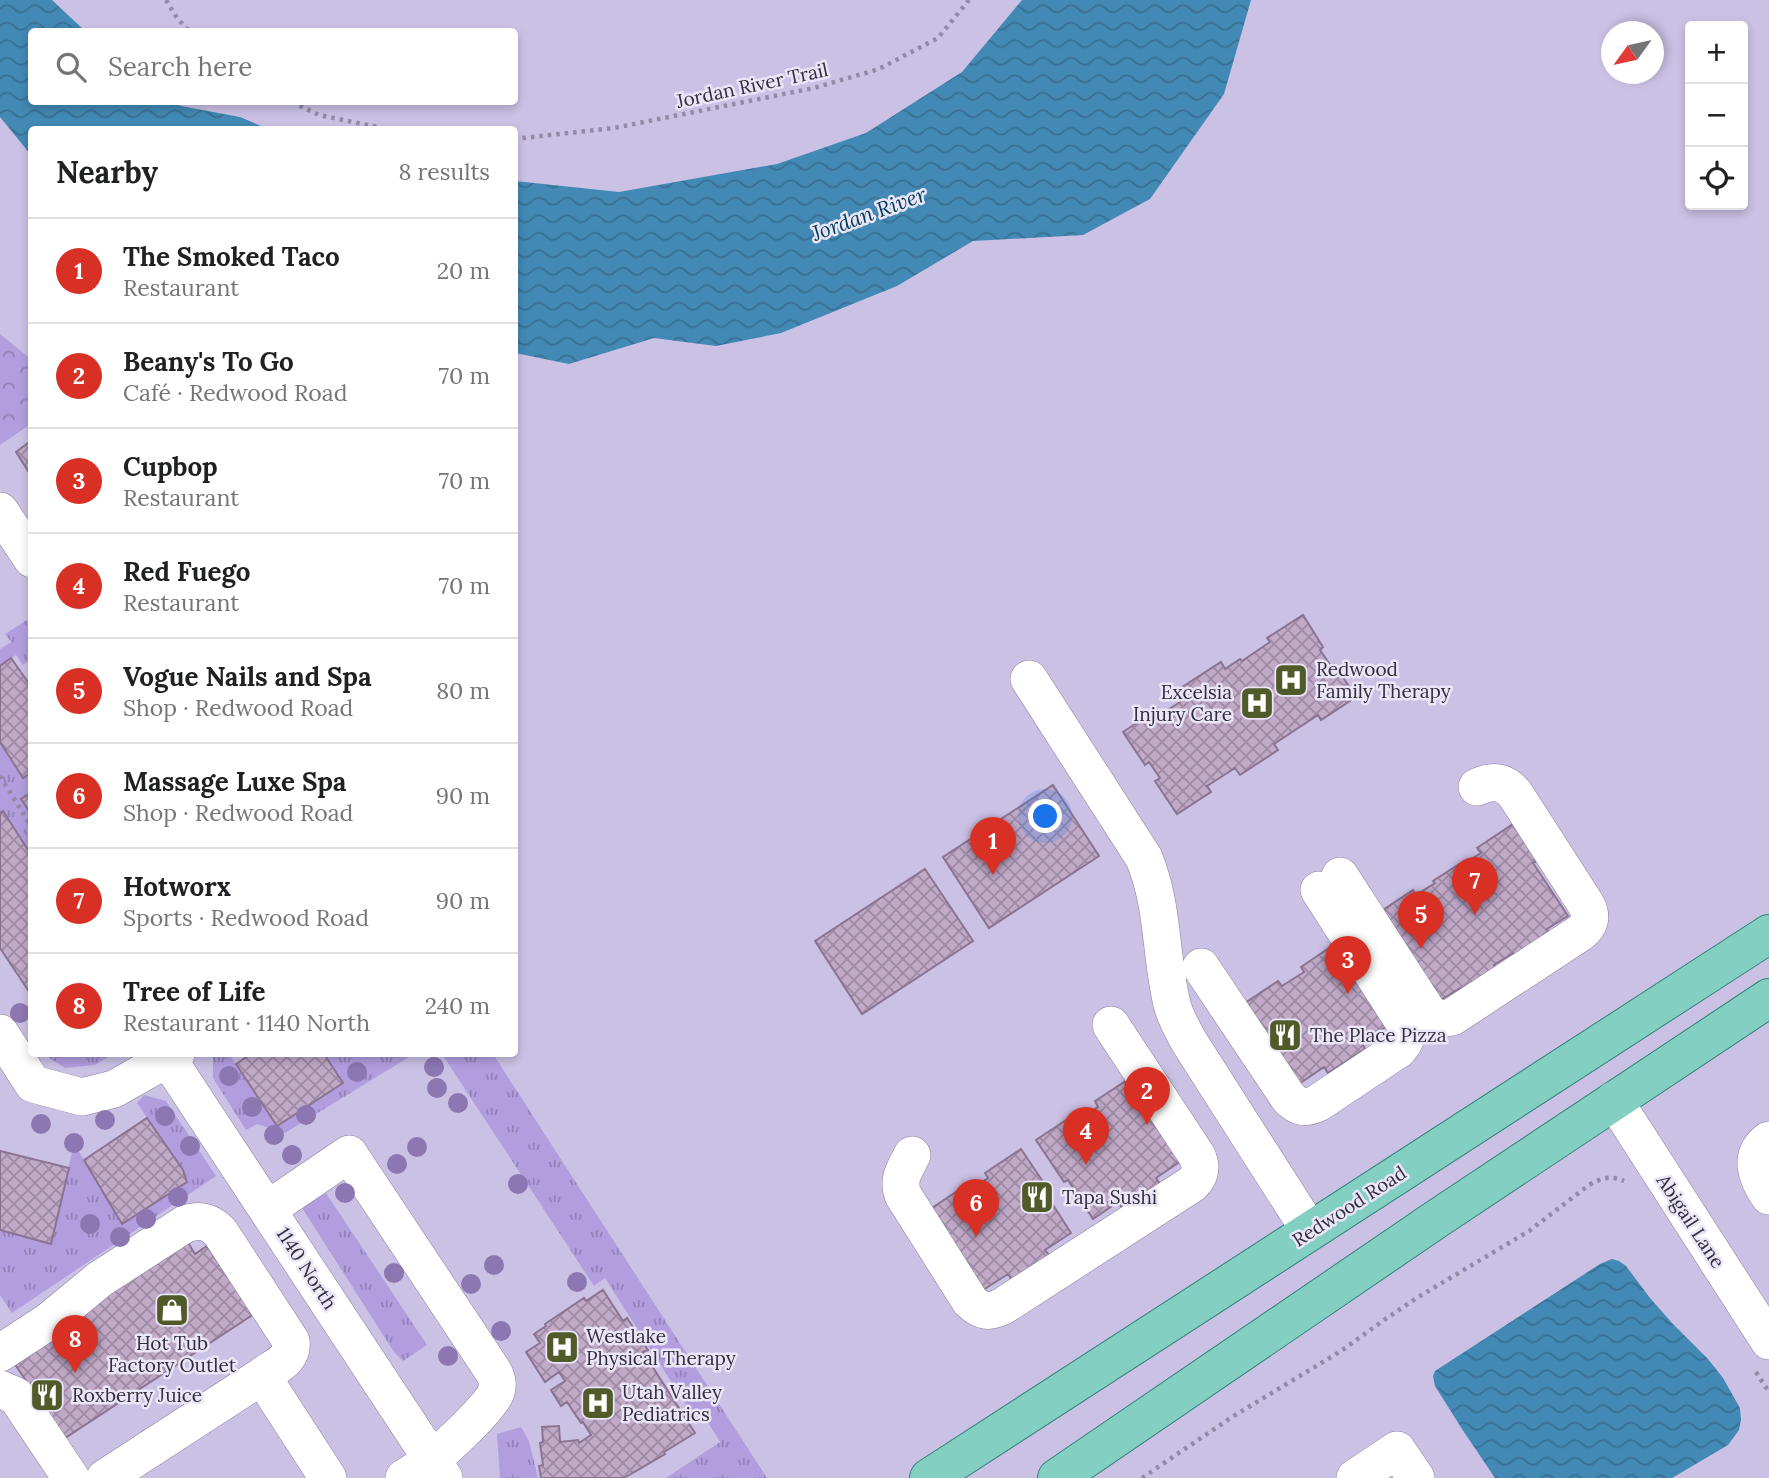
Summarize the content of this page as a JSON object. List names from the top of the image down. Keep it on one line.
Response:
{"streets":{"main road":["Redwood Road"],"street":["Abigail Lane","1140 North"],"path":["Jordan River Trail"]},"water":["Jordan River"],"places":{"hospital":["Redwood Family Therapy","Excelsia Injury Care","Westlake Physical Therapy","Utah Valley Pediatrics"],"restaurant":["The Place Pizza","Tapa Sushi","Roxberry Juice"],"shop":["Hot Tub Factory Outlet"]},"north":"bottom left","page":{"map_buttons":["+","−"],"search":"Search here","heading":["Nearby","8 results"],"list":[{"mark":"1","name":"The Smoked Taco","note":"Restaurant","value":"20 m"},{"mark":"2","name":"Beany's To Go","note":"Café · Redwood Road","value":"70 m"},{"mark":"3","name":"Cupbop","note":"Restaurant","value":"70 m"},{"mark":"4","name":"Red Fuego","note":"Restaurant","value":"70 m"},{"mark":"5","name":"Vogue Nails and Spa","note":"Shop · Redwood Road","value":"80 m"},{"mark":"6","name":"Massage Luxe Spa","note":"Shop · Redwood Road","value":"90 m"},{"mark":"7","name":"Hotworx","note":"Sports · Redwood Road","value":"90 m"},{"mark":"8","name":"Tree of Life","note":"Restaurant · 1140 North","value":"240 m"}],"pins":["1","7","5","3","2","4","6","8"]}}
